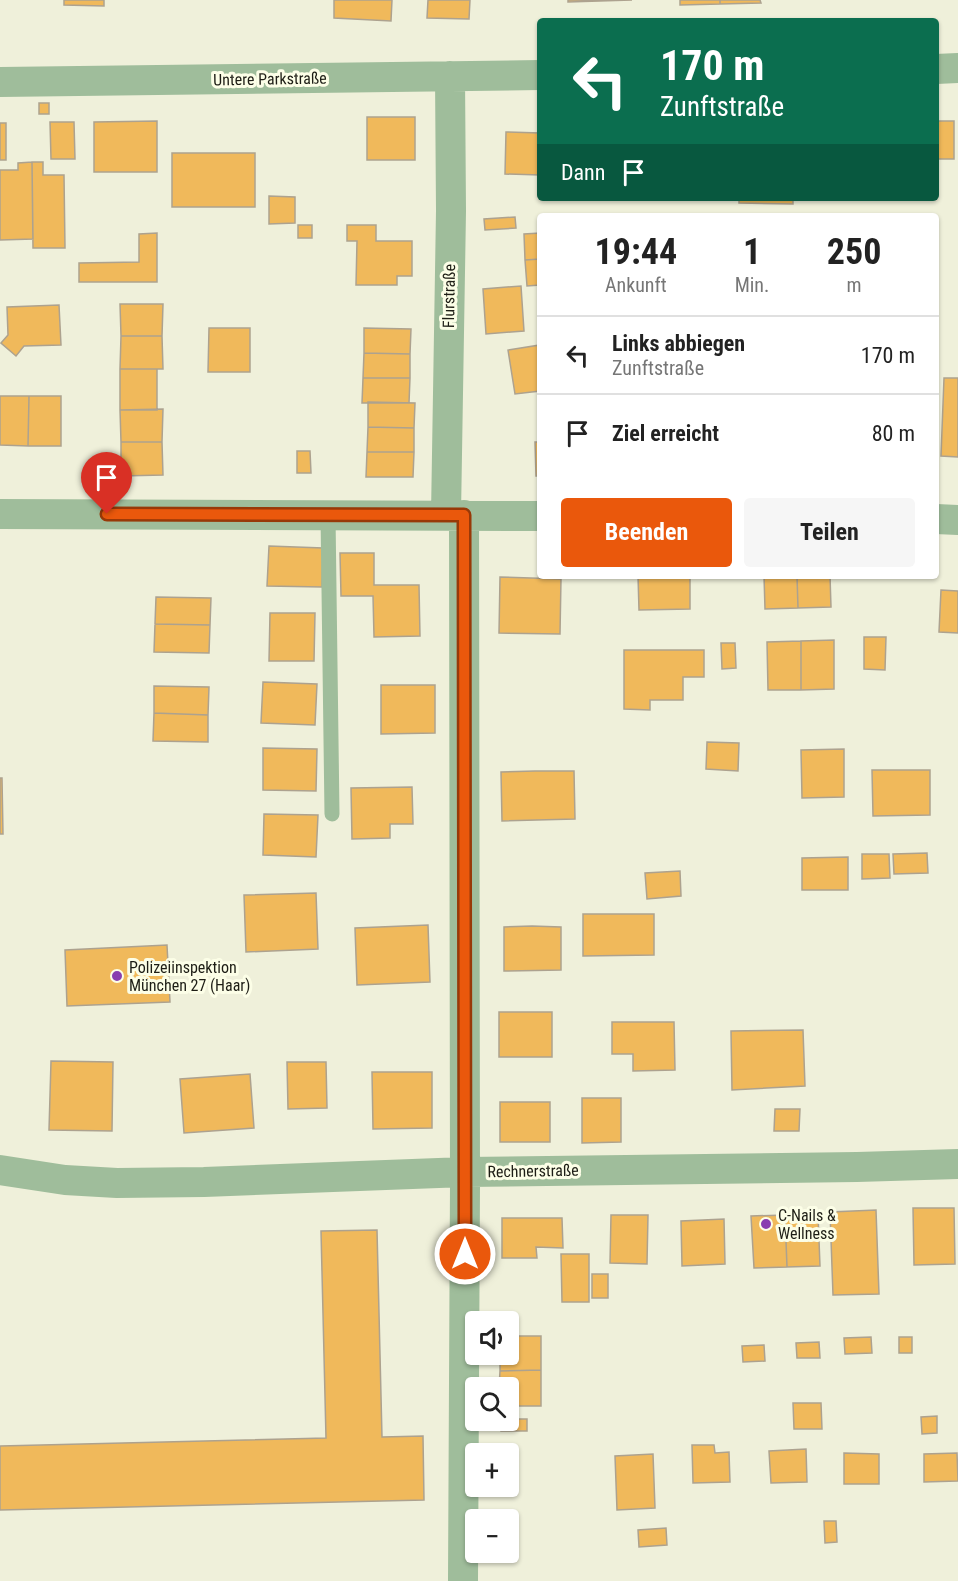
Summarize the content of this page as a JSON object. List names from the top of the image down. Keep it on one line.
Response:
{"streets":{"street":["Untere Parkstraße","Flurstraße","Rechnerstraße"]},"crossings":[["Untere Parkstraße","Flurstraße"],["Flurstraße","Rechnerstraße"]],"places":["Polizeiinspektion München 27 (Haar)","C-Nails & Wellness"],"page":{"turn":["170 m","Zunftstraße"],"then":"Dann","eta":["19:44","Ankunft","1","Min.","250","m"],"list":[{"name":"Links abbiegen","note":"Zunftstraße","value":"170 m"},{"name":"Ziel erreicht","value":"80 m"}],"buttons":["Beenden","Teilen"],"map_buttons":["+","−"]}}
